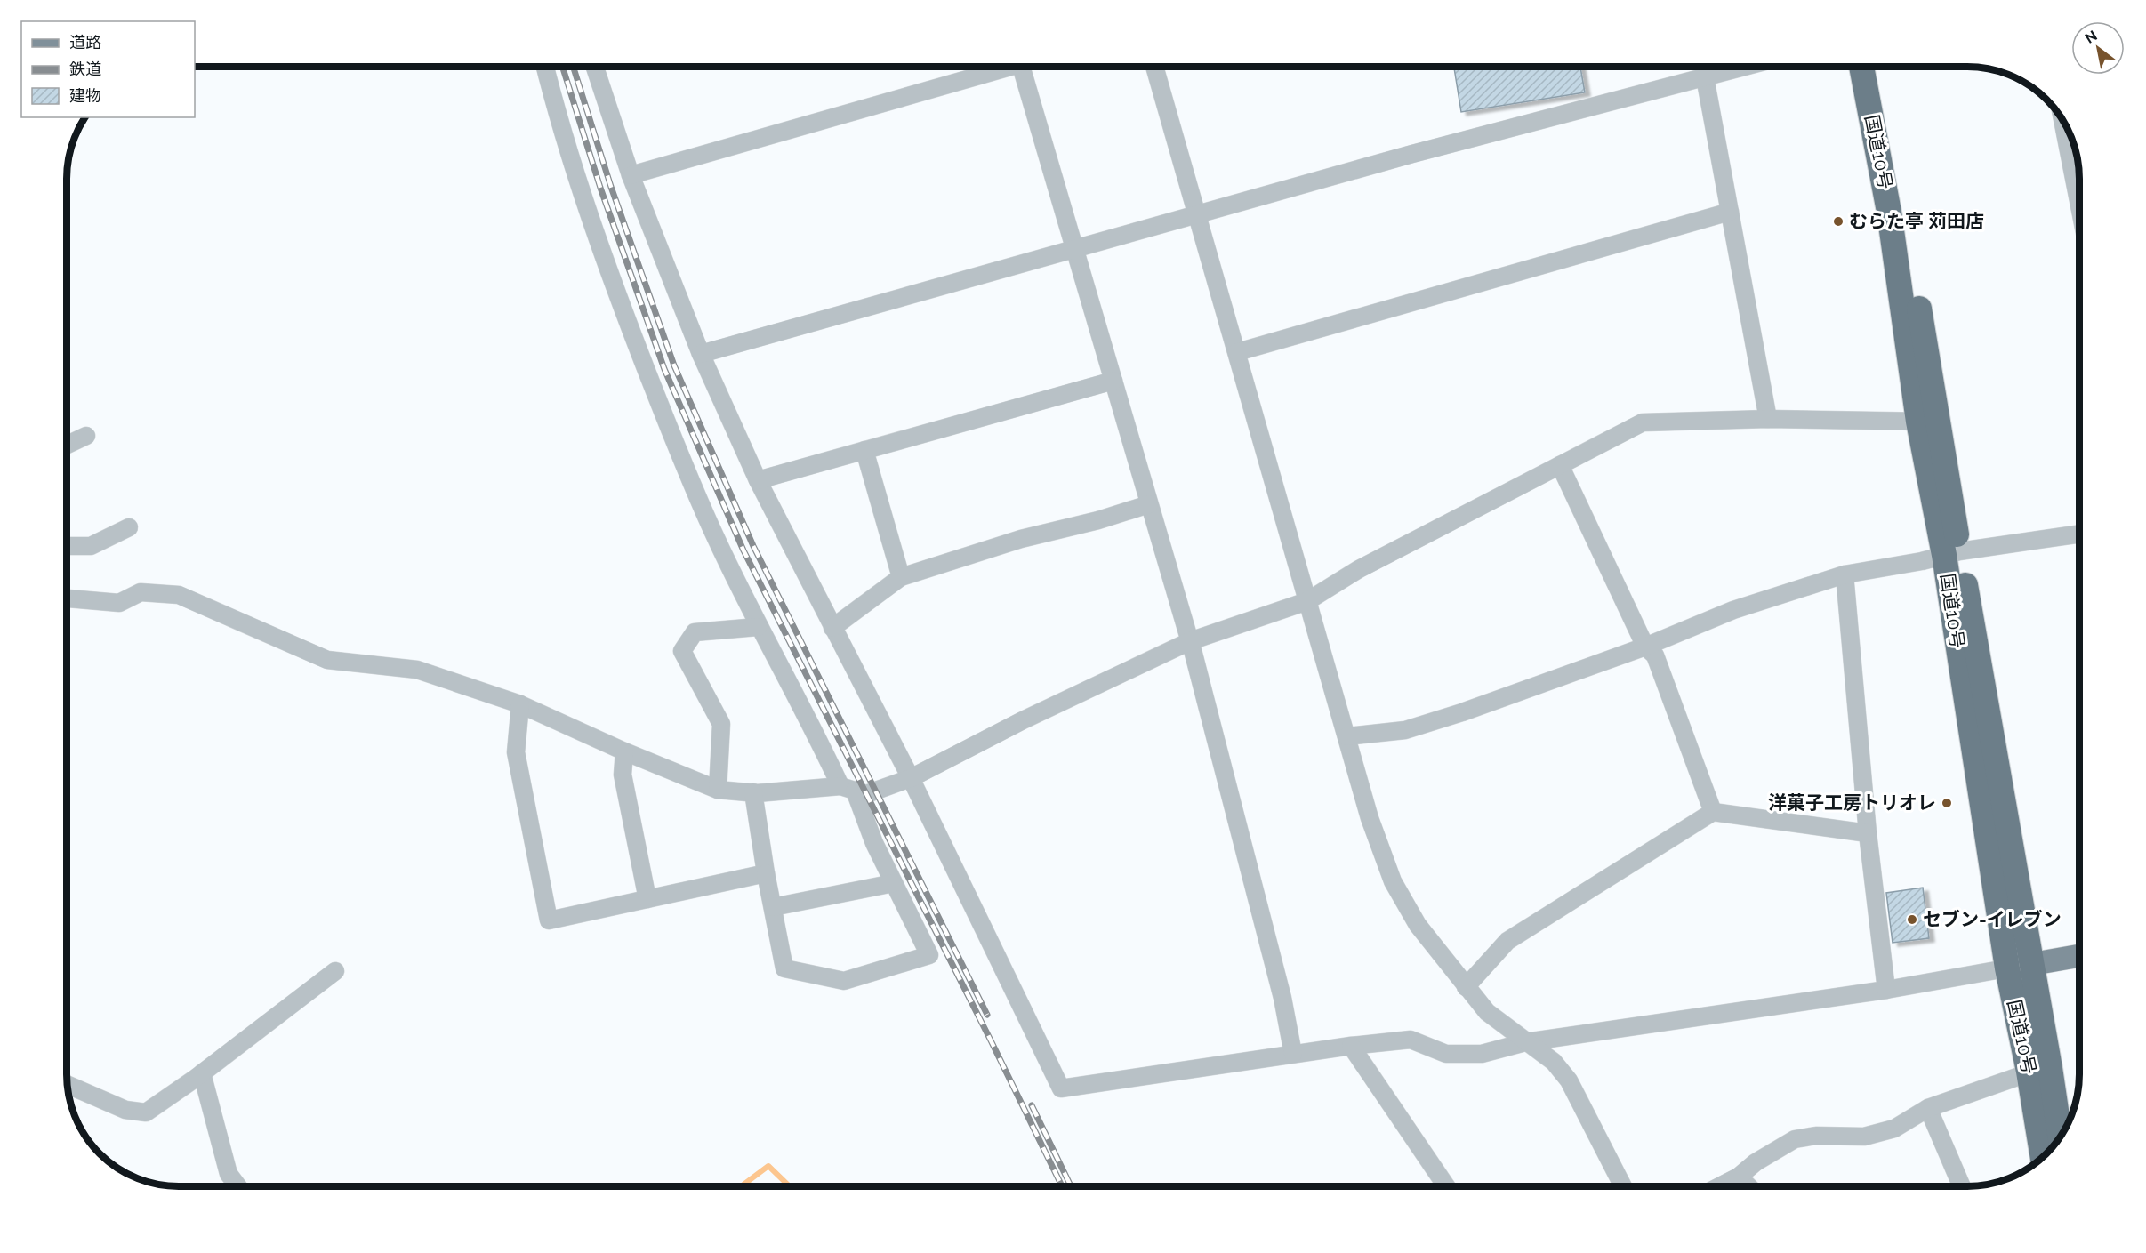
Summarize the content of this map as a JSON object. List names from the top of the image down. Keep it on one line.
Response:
{"streets":{"highway":["国道10号"]},"places":["むらた亭 苅田店","洋菓子工房トリオレ","セブン-イレブン"],"legend":["道路","鉄道","建物"],"north":"top left"}
